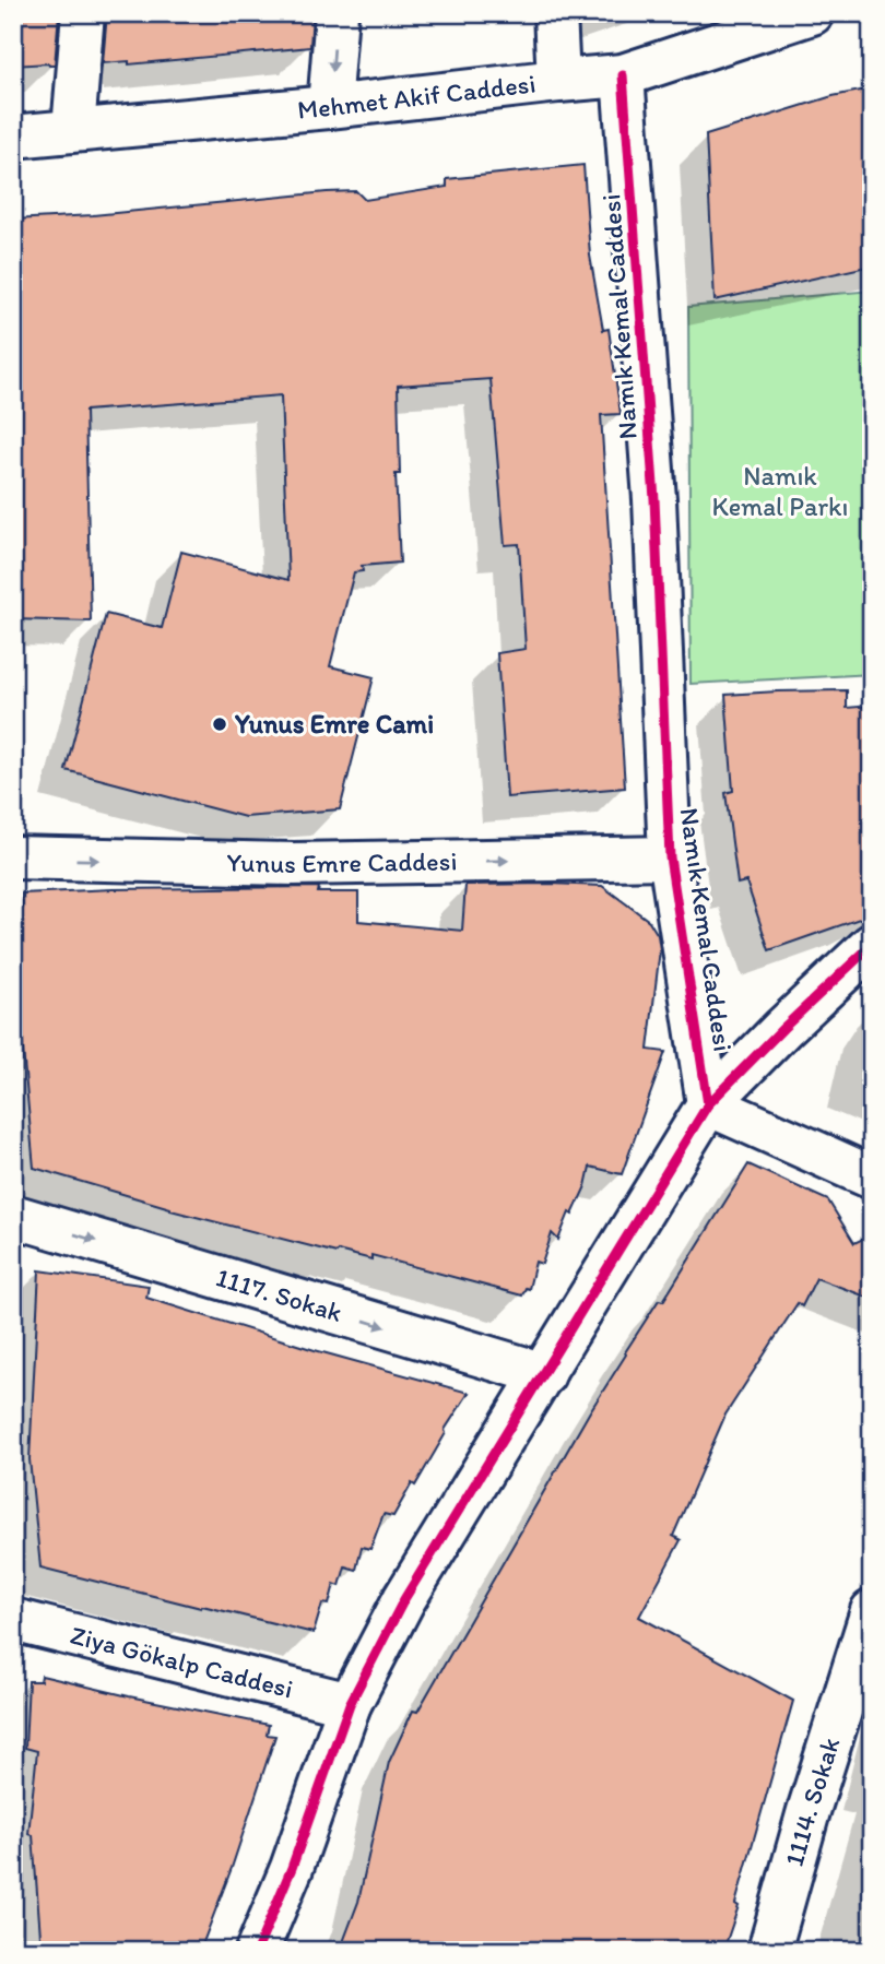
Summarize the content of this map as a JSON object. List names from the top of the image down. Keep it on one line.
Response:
{"streets":{"street":["Mehmet Akif Caddesi","Namık Kemal Caddesi","Yunus Emre Caddesi","1117. Sokak","Ziya Gökalp Caddesi","1114. Sokak"]},"crossings":[["Mehmet Akif Caddesi","Namık Kemal Caddesi"],["Namık Kemal Caddesi","Yunus Emre Caddesi"]],"one_way":["Yunus Emre Caddesi","1117. Sokak"],"parks":["Namık Kemal Parkı"],"places":["Yunus Emre Cami"]}
